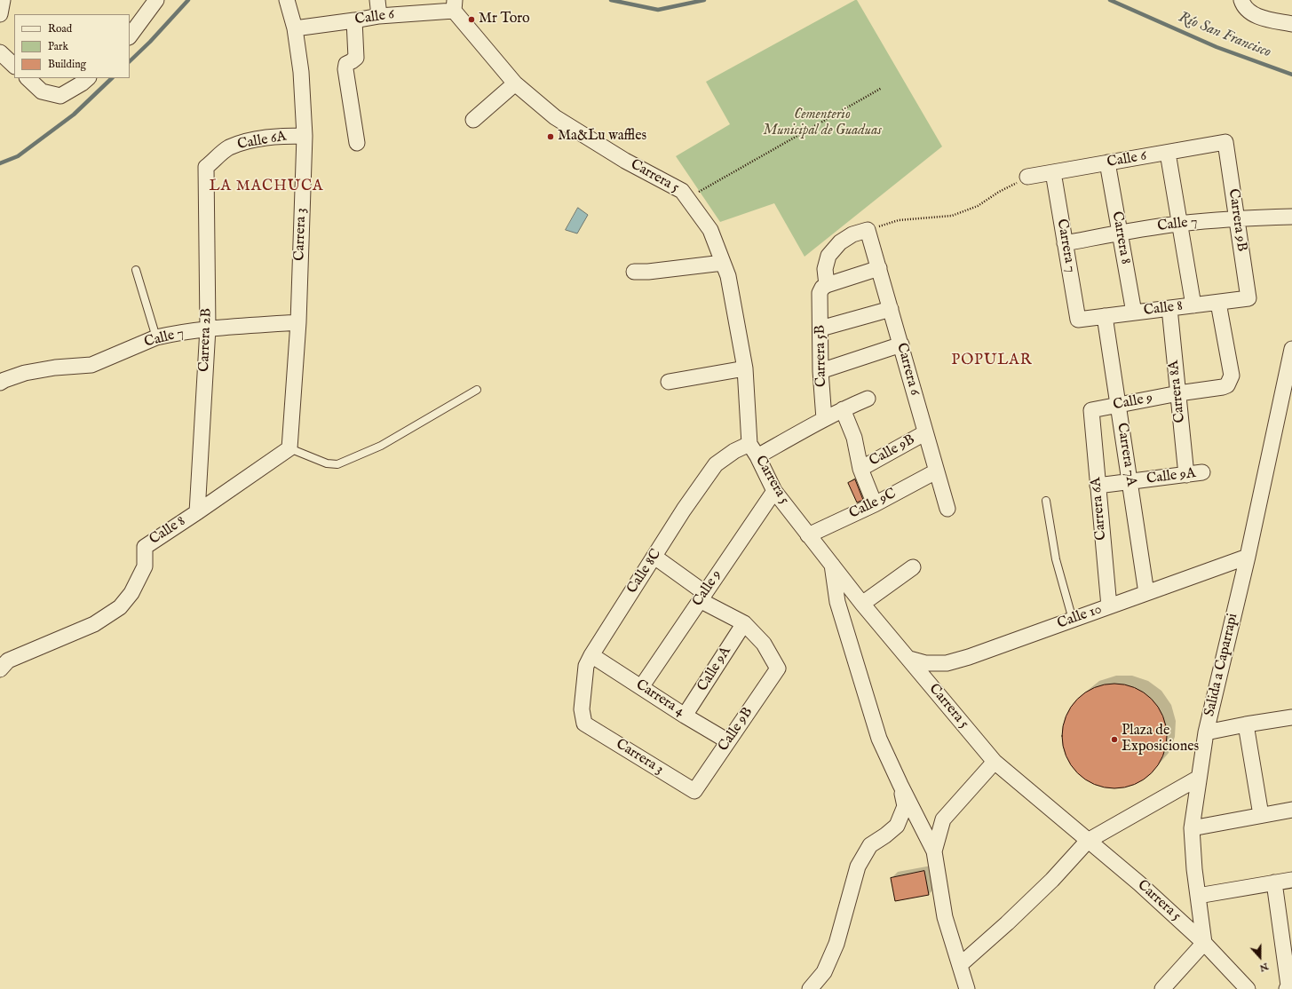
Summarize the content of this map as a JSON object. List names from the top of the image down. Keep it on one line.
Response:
{"streets":{"street":["Calle 6","Calle 6A","Carrera 5","Carrera 9B","Calle 7","Carrera 3","Carrera 8","Carrera 7","Calle 8","Carrera 2B","Carrera 5B","Carrera 6","Carrera 8A","Calle 9","Calle 9B","Carrera 7A","Calle 9A","Calle 9C","Carrera 6A","Calle 8C","Calle 10","Salida a Caparrapi","Carrera 4"]},"crossings":[["Calle 6","Carrera 5"],["Calle 6","Carrera 9B"],["Calle 6","Carrera 3"],["Calle 6","Carrera 8"],["Calle 6","Carrera 7"],["Calle 6A","Carrera 3"],["Calle 6A","Carrera 2B"],["Carrera 5","Calle 9"],["Carrera 5","Calle 9C"],["Carrera 5","Calle 8C"],["Carrera 5","Calle 10"],["Carrera 5","Salida a Caparrapi"],["Carrera 9B","Calle 7"],["Carrera 9B","Calle 8"],["Calle 7","Carrera 3"],["Calle 7","Carrera 8"],["Calle 7","Carrera 7"],["Calle 7","Carrera 2B"],["Carrera 3","Calle 8"],["Carrera 3","Calle 9B"],["Carrera 3","Calle 8C"],["Carrera 8","Calle 8"],["Carrera 7","Calle 8"],["Calle 8","Carrera 2B"],["Calle 8","Carrera 8A"],["Calle 8","Calle 9"],["Calle 8","Carrera 7A"],["Carrera 6","Calle 9B"],["Carrera 6","Calle 9C"],["Carrera 8A","Calle 9"],["Carrera 8A","Calle 9A"],["Calle 9","Carrera 7A"],["Calle 9","Carrera 6A"],["Calle 9","Carrera 4"],["Calle 9B","Calle 9A"],["Calle 9B","Carrera 4"],["Carrera 7A","Calle 9A"],["Carrera 7A","Calle 10"],["Calle 9A","Carrera 6A"],["Calle 9A","Carrera 4"],["Carrera 6A","Calle 10"],["Calle 8C","Carrera 4"],["Calle 10","Salida a Caparrapi"]],"districts":["LA MACHUCA","POPULAR"],"water":["Río San Francisco"],"parks":["Cementerio Municipal de Guaduas"],"places":["Mr Toro","Ma&Lu waffles","Plaza de Exposiciones"],"legend":["Road","Park","Building"],"north":"bottom"}
